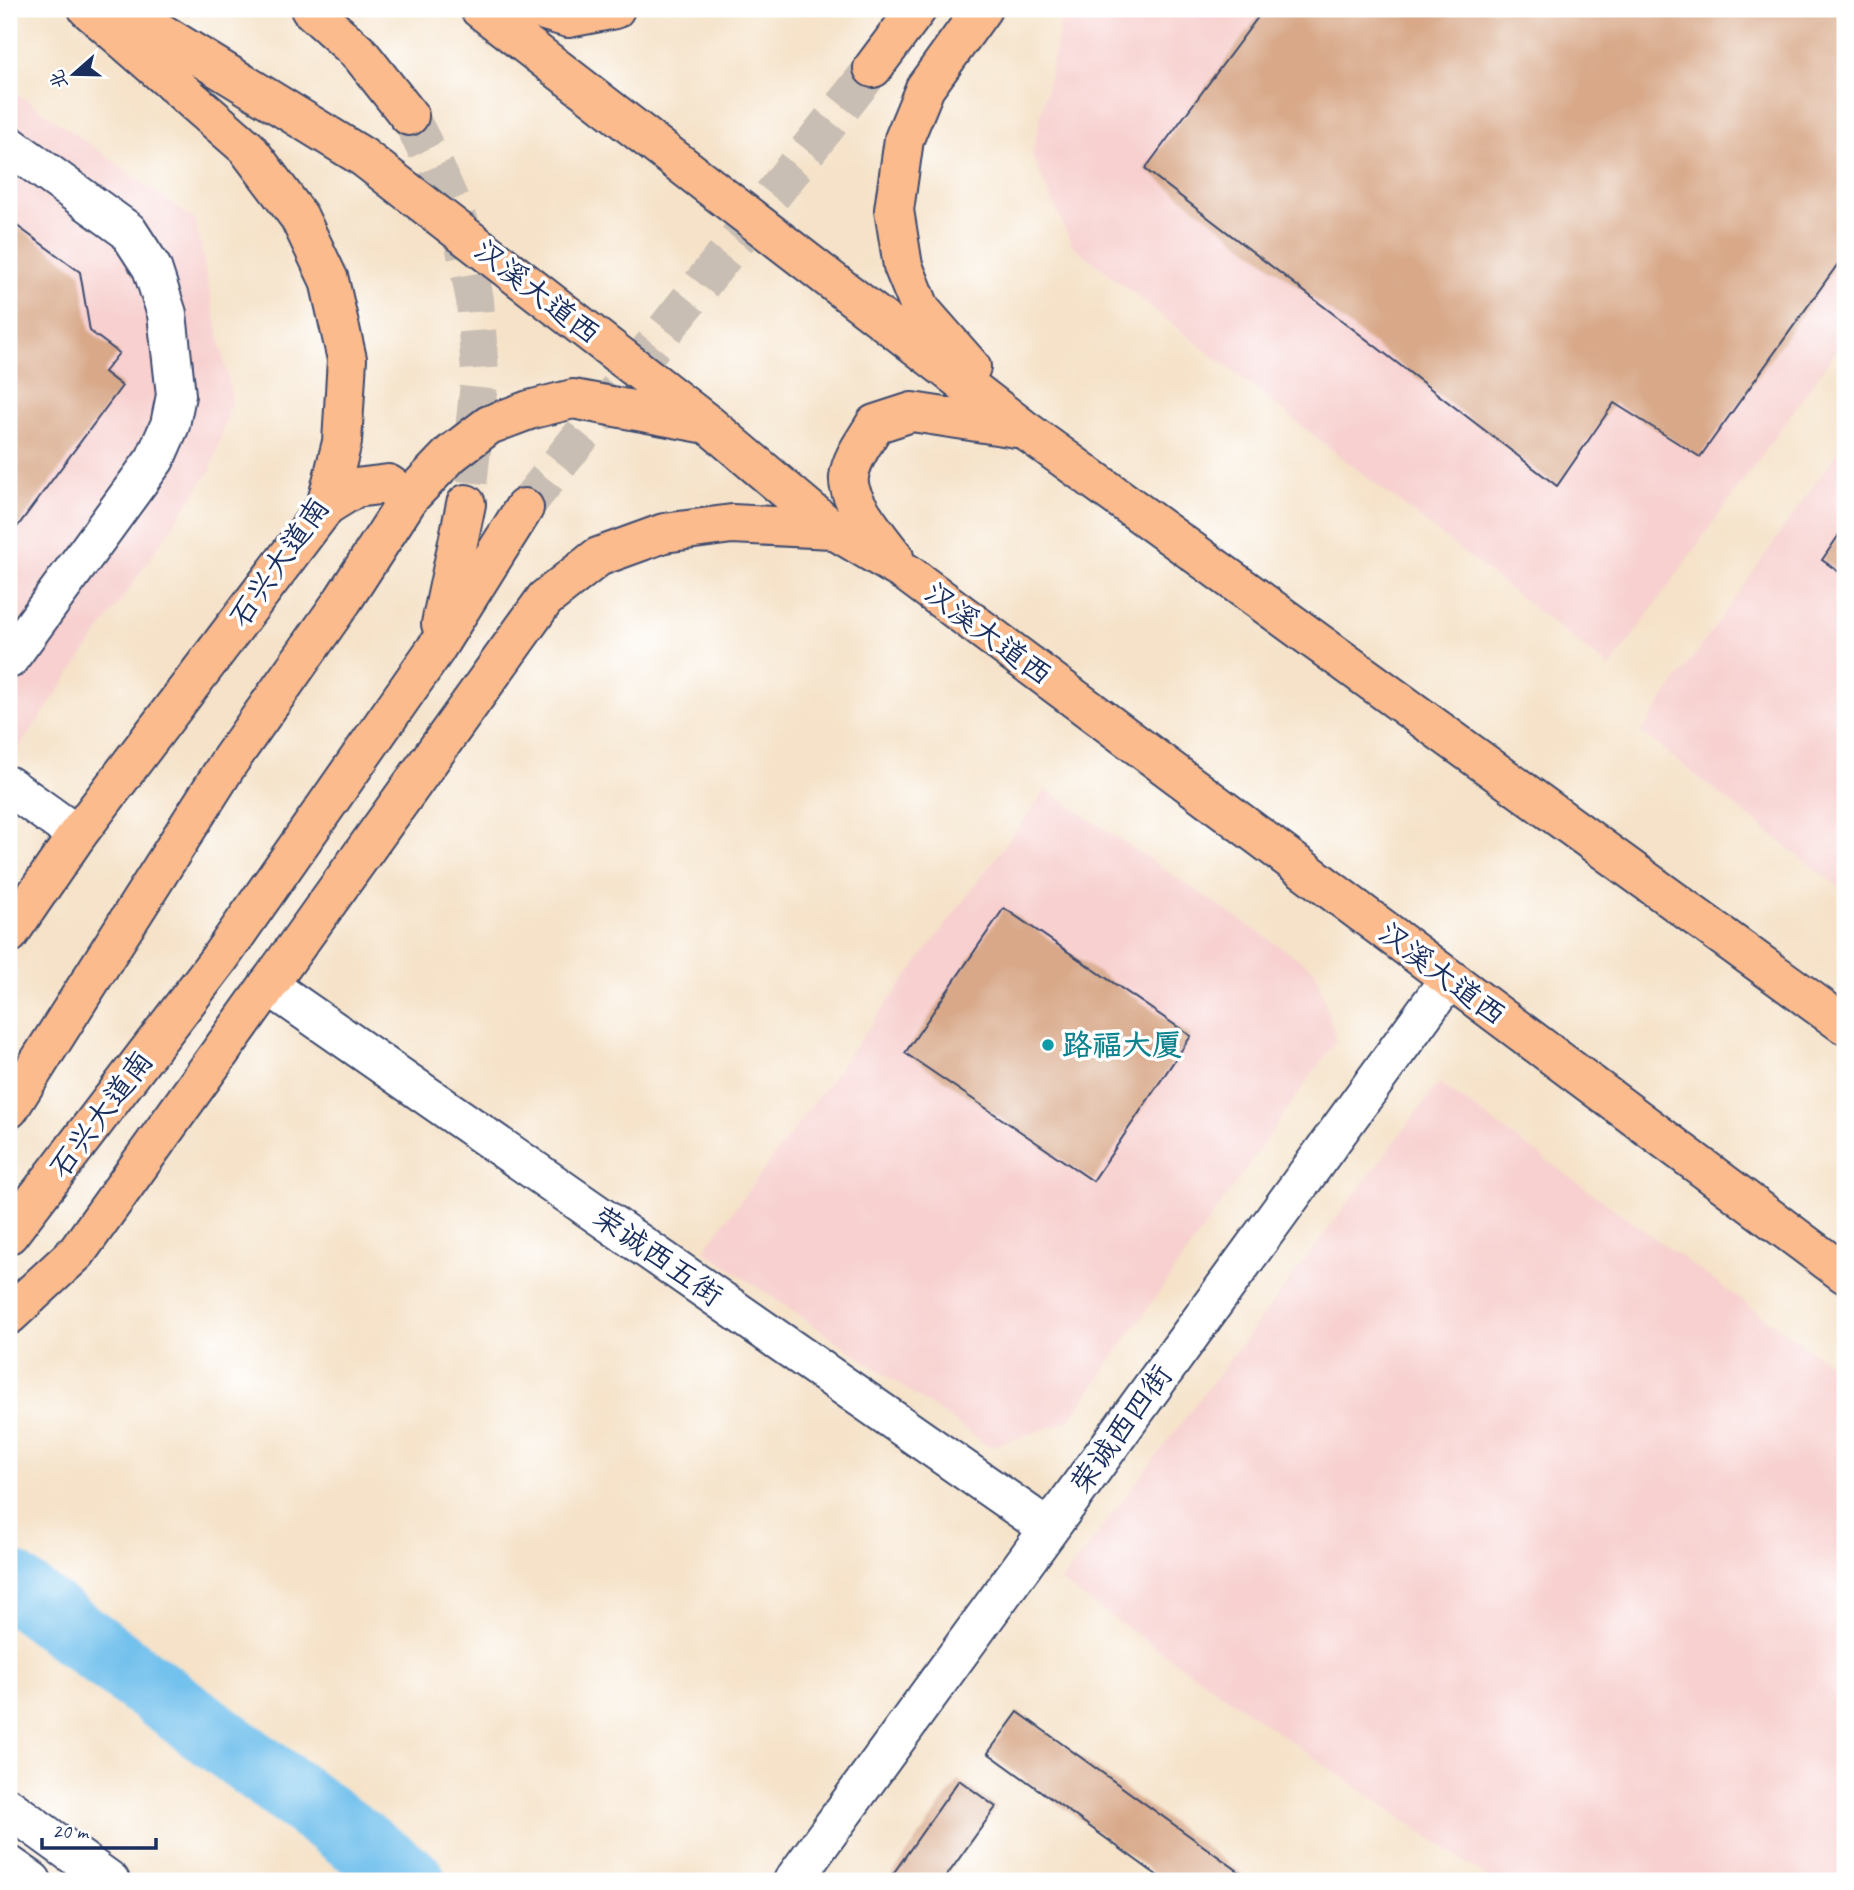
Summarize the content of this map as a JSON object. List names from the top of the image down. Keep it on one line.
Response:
{"streets":{"main road":["汉溪大道西","石兴大道南"],"street":["荣诚西五街","荣诚西四街"]},"crossings":[["汉溪大道西","荣诚西四街"],["荣诚西五街","荣诚西四街"]],"places":["路福大厦"],"scale_bar":"20 m","north":"left"}
